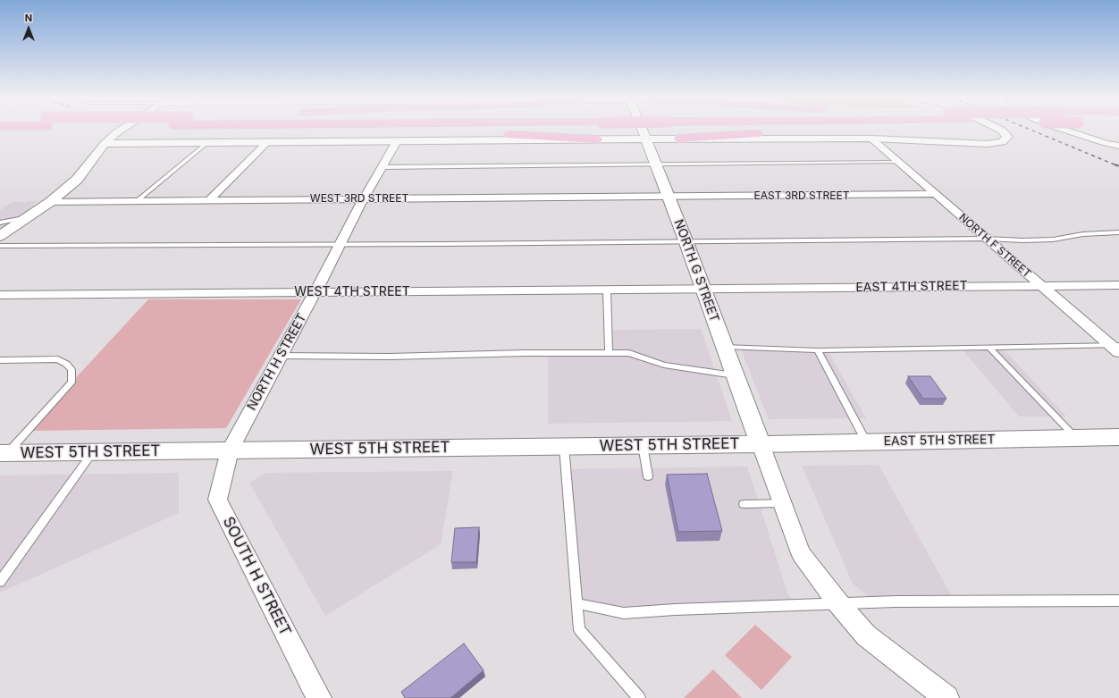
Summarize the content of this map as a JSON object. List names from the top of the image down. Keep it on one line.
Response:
{"streets":{"street":["EAST 3RD STREET","WEST 3RD STREET","NORTH F STREET","NORTH G STREET","EAST 4TH STREET","WEST 4TH STREET","NORTH H STREET","EAST 5TH STREET","WEST 5TH STREET","SOUTH H STREET"]},"crossings":[["EAST 3RD STREET","WEST 3RD STREET"],["EAST 3RD STREET","NORTH F STREET"],["EAST 3RD STREET","NORTH G STREET"],["WEST 3RD STREET","NORTH G STREET"],["WEST 3RD STREET","NORTH H STREET"],["NORTH F STREET","EAST 4TH STREET"],["NORTH G STREET","EAST 4TH STREET"],["NORTH G STREET","WEST 4TH STREET"],["NORTH G STREET","EAST 5TH STREET"],["NORTH G STREET","WEST 5TH STREET"],["EAST 4TH STREET","WEST 4TH STREET"],["WEST 4TH STREET","NORTH H STREET"],["NORTH H STREET","WEST 5TH STREET"],["NORTH H STREET","SOUTH H STREET"],["EAST 5TH STREET","WEST 5TH STREET"],["WEST 5TH STREET","SOUTH H STREET"]],"north":"top"}
